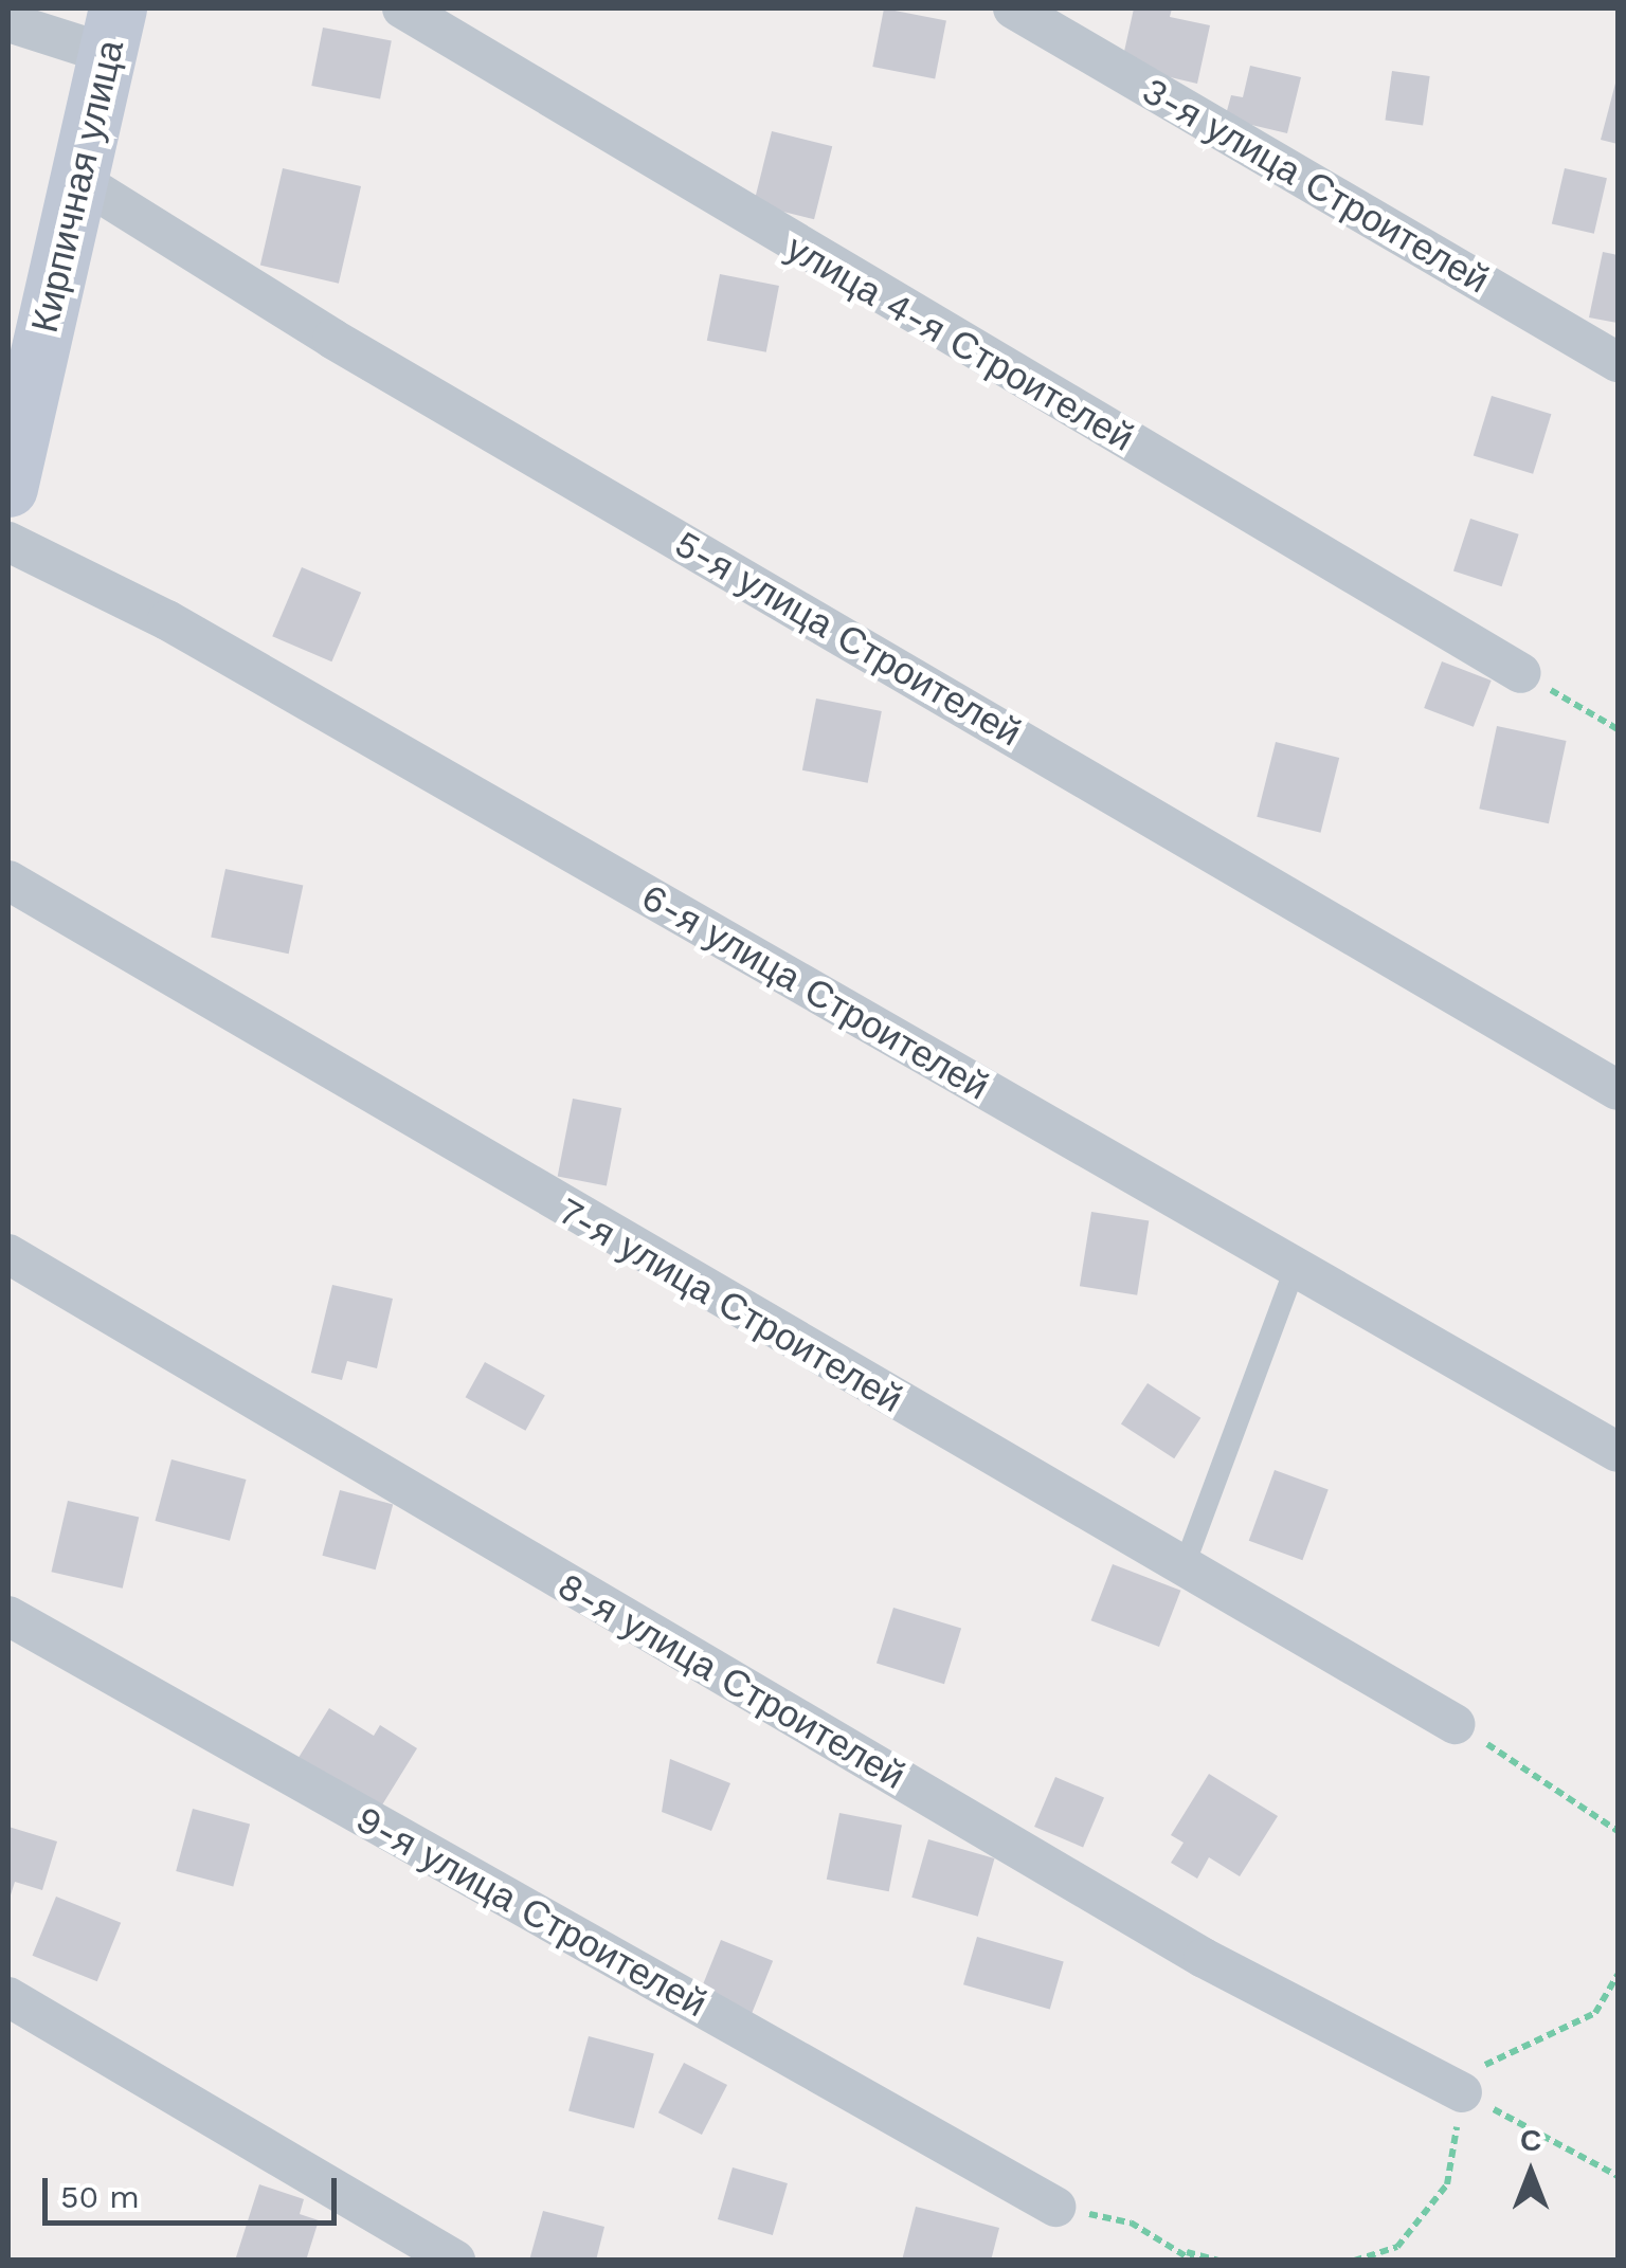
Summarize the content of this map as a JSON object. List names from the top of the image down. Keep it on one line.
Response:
{"streets":{"main road":["Кирпичная улица"],"street":["3-я улица Строителей","улица 4-я Строителей","5-я улица Строителей","6-я улица Строителей","7-я улица Строителей","8-я улица Строителей","9-я улица Строителей"]},"crossings":[["Кирпичная улица","5-я улица Строителей"]],"scale_bar":"50 m","north":"top"}
